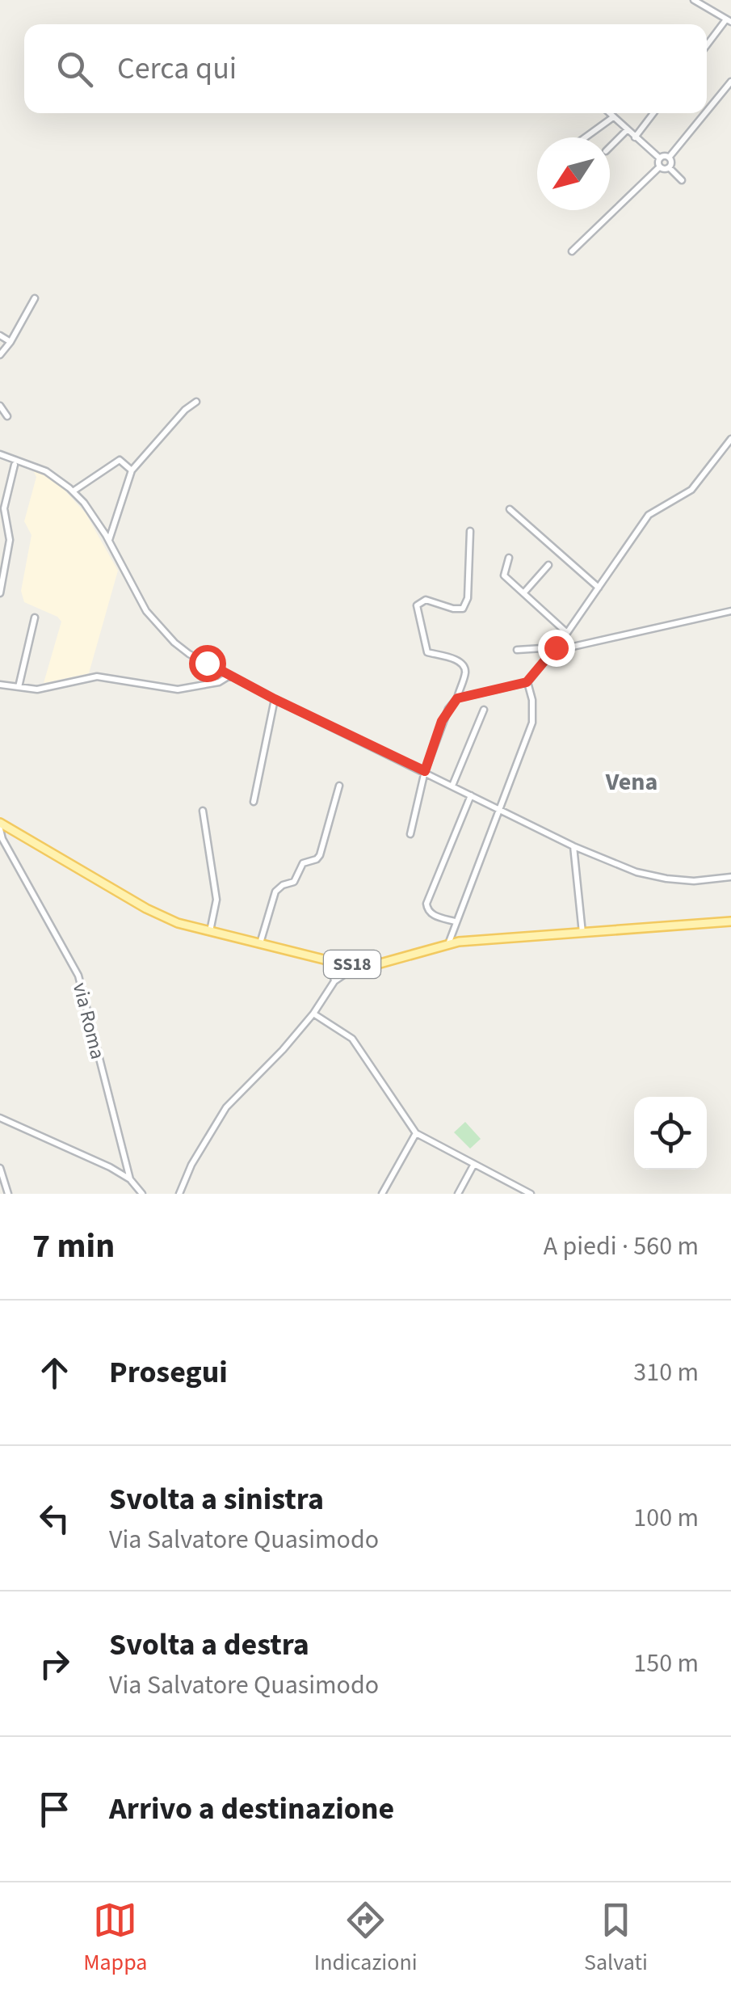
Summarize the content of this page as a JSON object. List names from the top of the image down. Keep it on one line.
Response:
{"streets":{"main road":["SS18"],"street":["via Roma"]},"districts":["Vena"],"north":"bottom left","page":{"search":"Cerca qui","heading":["7 min","A piedi · 560 m"],"list":[["Prosegui","310 m"],["Svolta a sinistra","Via Salvatore Quasimodo","100 m"],["Svolta a destra","Via Salvatore Quasimodo","150 m"],"Arrivo a destinazione"],"nav":["Mappa","Indicazioni","Salvati"]}}
